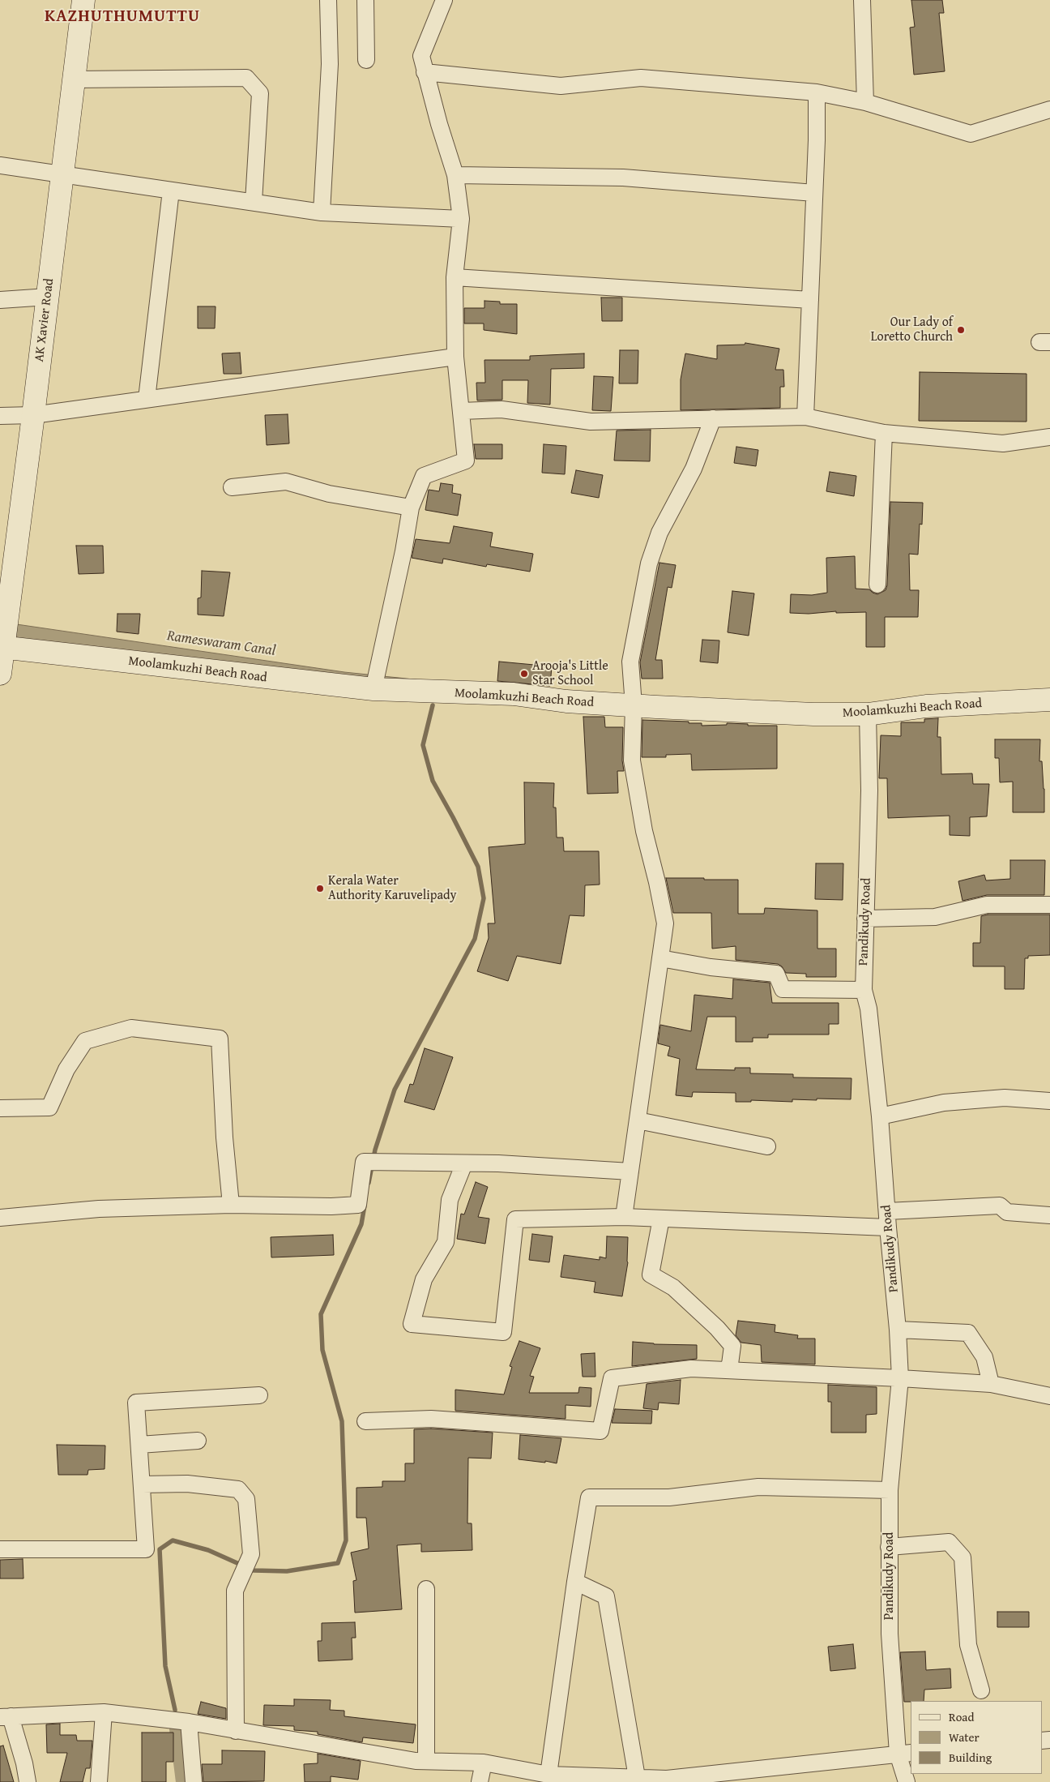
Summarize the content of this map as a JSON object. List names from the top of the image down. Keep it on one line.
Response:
{"streets":{"street":["AK Xavier Road","Moolamkuzhi Beach Road","Pandikudy Road"]},"crossings":[["AK Xavier Road","Moolamkuzhi Beach Road"],["Moolamkuzhi Beach Road","Pandikudy Road"]],"districts":["KAZHUTHUMUTTU"],"water":["Rameswaram Canal"],"places":["Our Lady of Loretto Church","Arooja's Little Star School","Kerala Water Authority Karuvelipady"],"legend":["Road","Water","Building"]}
